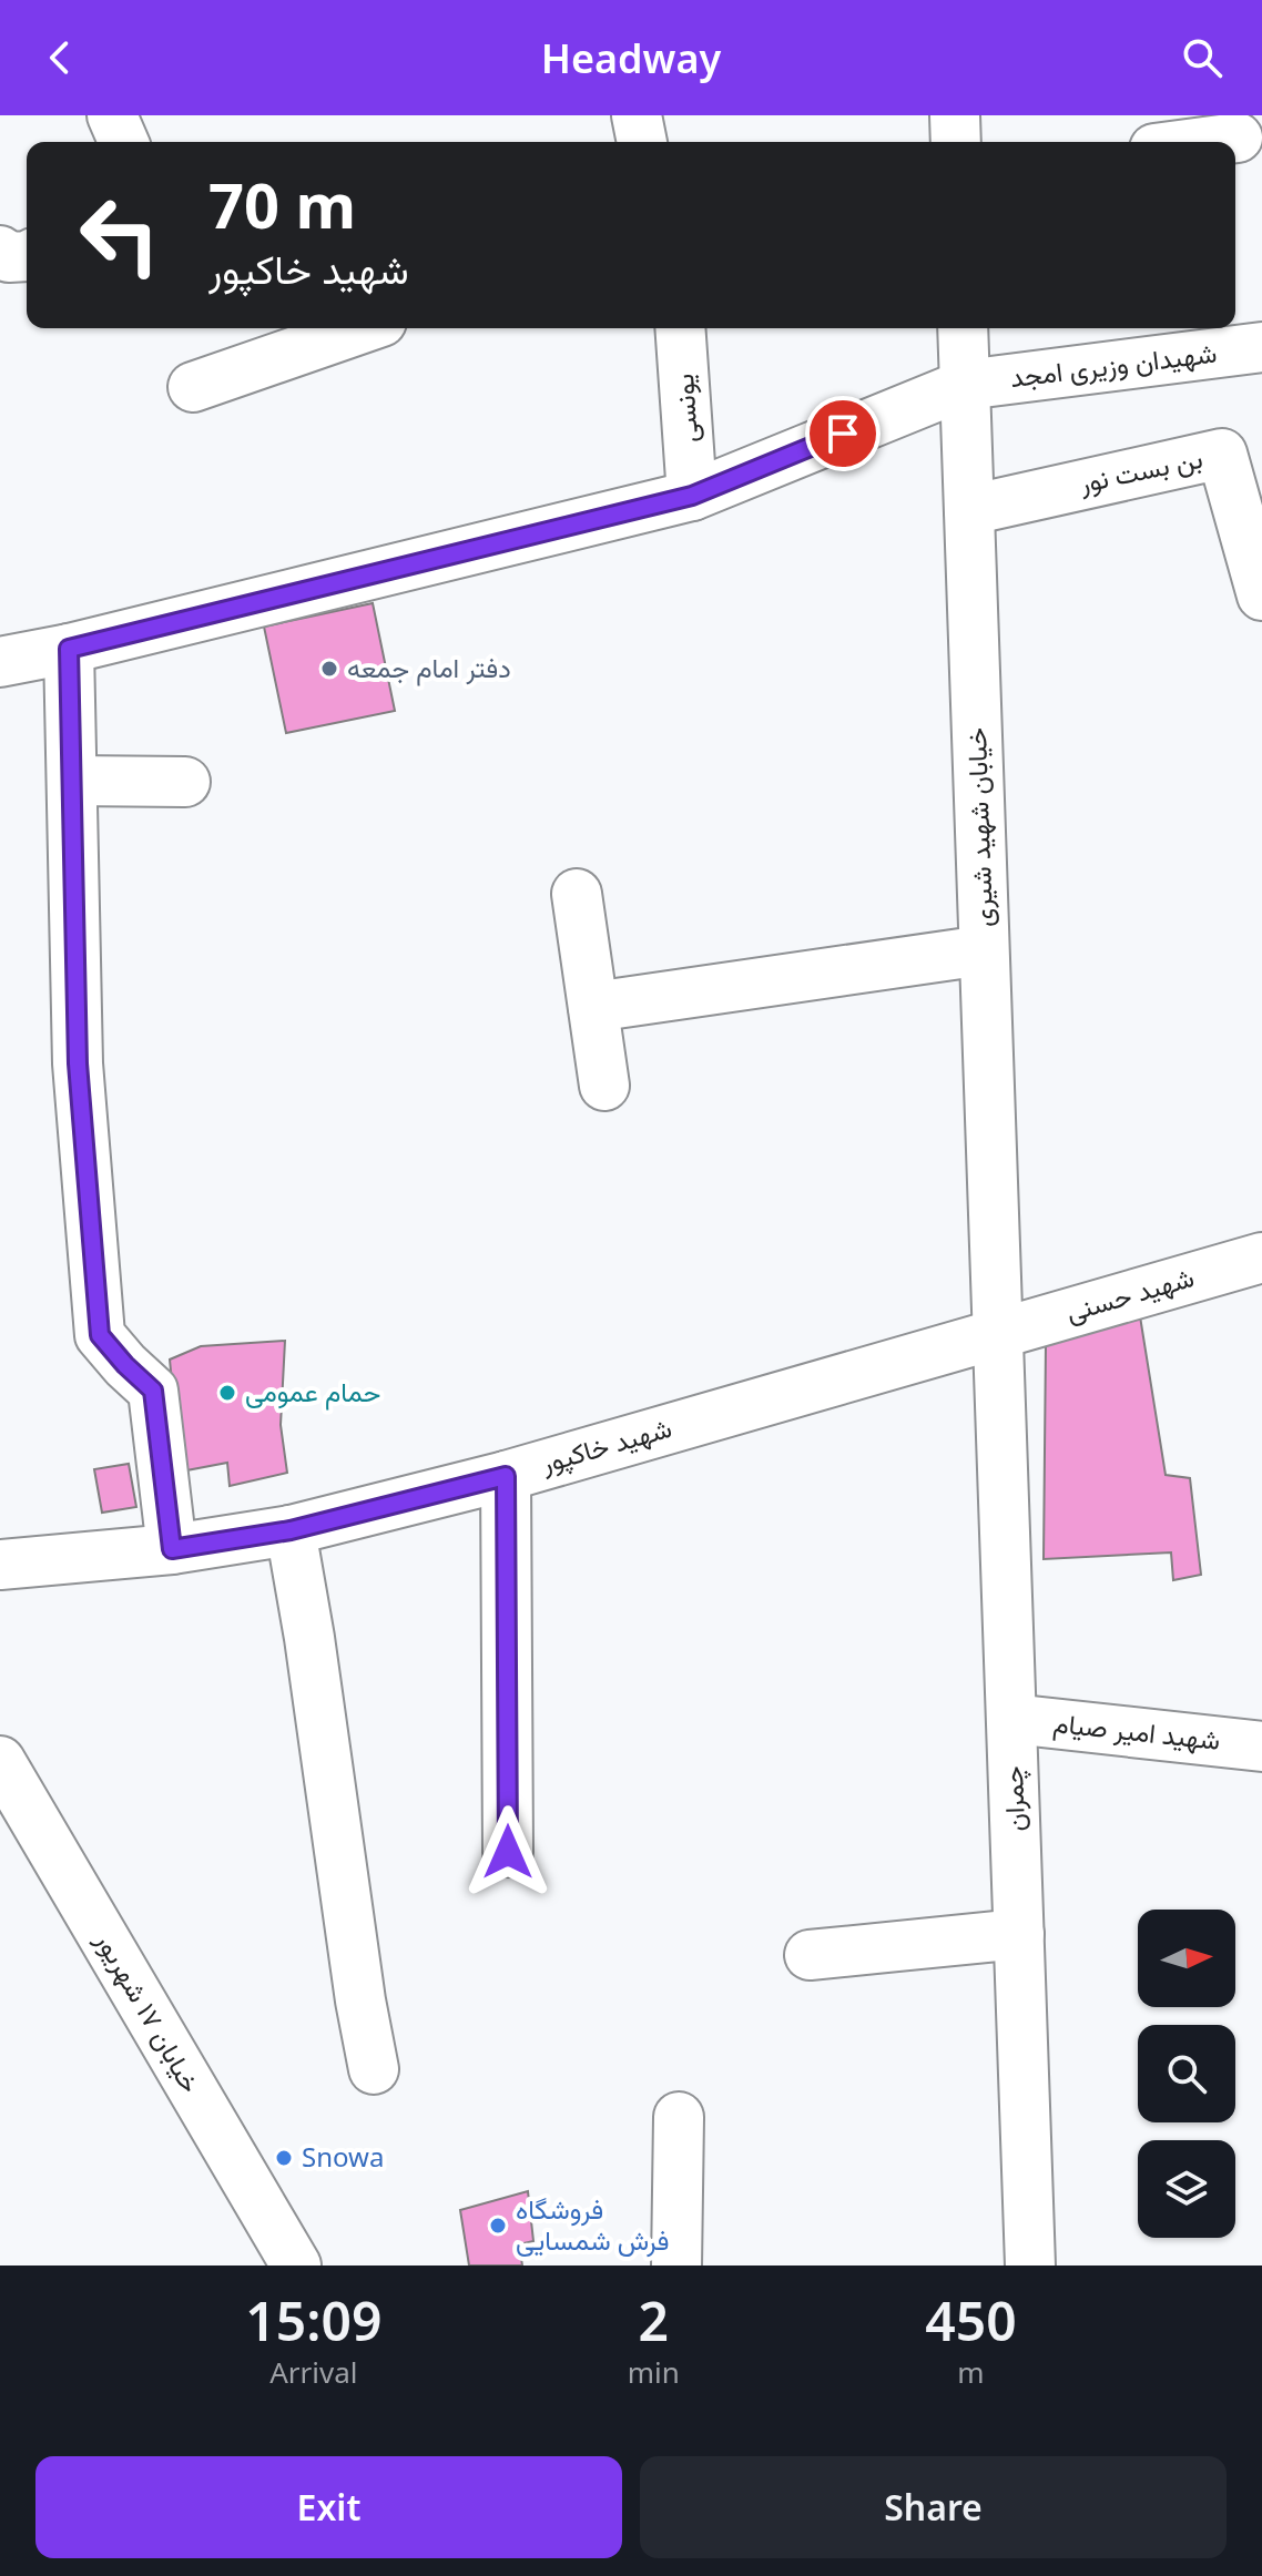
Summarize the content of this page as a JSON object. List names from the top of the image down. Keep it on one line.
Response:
{"streets":{"street":["شهیدان وزیری امجد","یونسی","بن بست نور","خیابان شهید شیری","شهید حسنی","شهید خاکپور","شهید امیر صیام","چمران","خیابان ۱۷ شهریور"]},"crossings":[["شهیدان وزیری امجد","یونسی"],["شهیدان وزیری امجد","خیابان شهید شیری"],["بن بست نور","خیابان شهید شیری"],["خیابان شهید شیری","شهید حسنی"],["خیابان شهید شیری","شهید خاکپور"],["خیابان شهید شیری","چمران"],["شهید حسنی","شهید خاکپور"],["شهید حسنی","چمران"],["شهید خاکپور","چمران"],["شهید امیر صیام","چمران"]],"places":["دفتر امام جمعه","حمام عمومی","Snowa","فروشگاه فرش شمسایی"],"north":"right","page":{"header":"Headway","turn":["70 m","شهید خاکپور"],"eta":["15:09","Arrival","2","min","450","m"],"buttons":["Exit","Share"]}}
